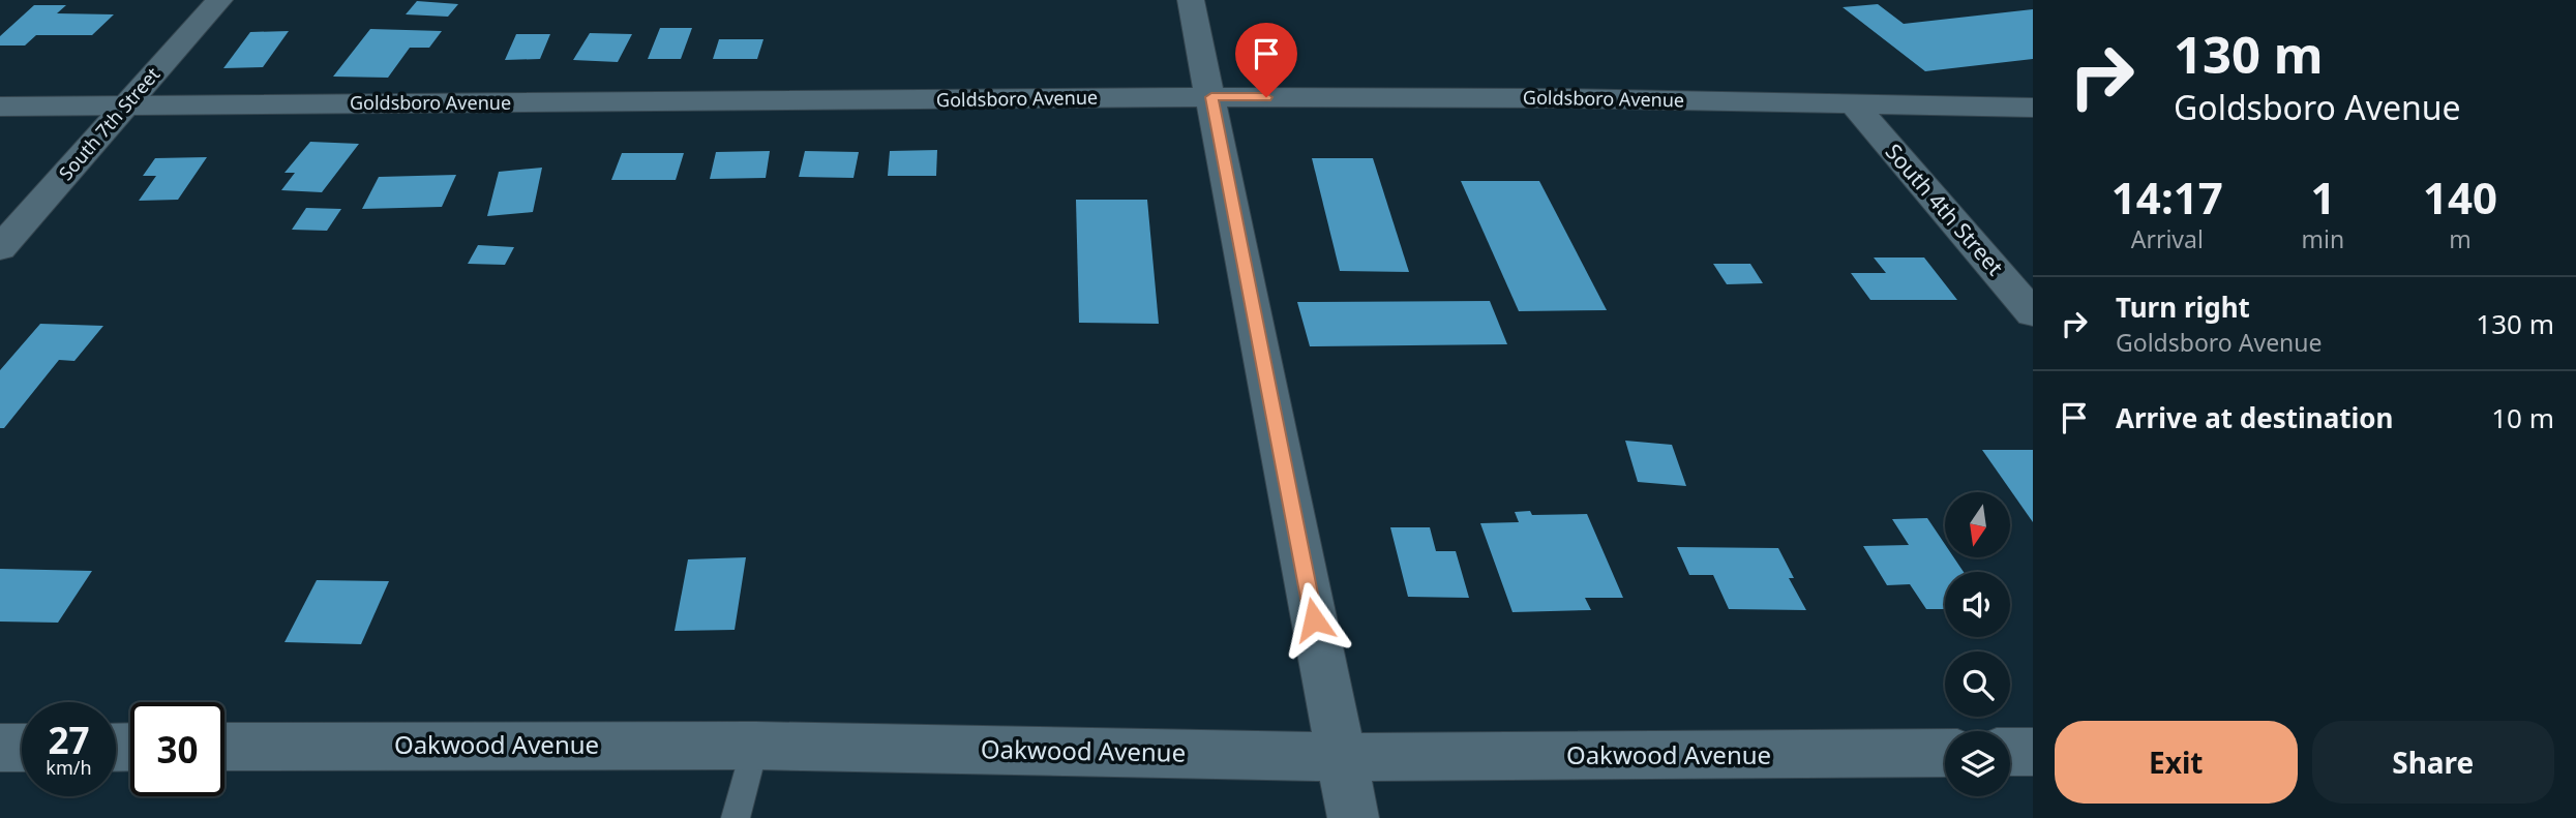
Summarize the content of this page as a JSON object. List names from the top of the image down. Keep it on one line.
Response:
{"streets":{"street":["Goldsboro Avenue","South 7th Street","South 4th Street","Oakwood Avenue"]},"crossings":[["Goldsboro Avenue","South 7th Street"],["Goldsboro Avenue","South 4th Street"]],"north":"bottom","page":{"turn":["130 m","Goldsboro Avenue"],"eta":["14:17","Arrival","1","min","140","m"],"list":[{"name":"Turn right","note":"Goldsboro Avenue","value":"130 m"},{"name":"Arrive at destination","value":"10 m"}],"speed":"27 km/h","limit":"30","buttons":["Exit","Share"]}}
